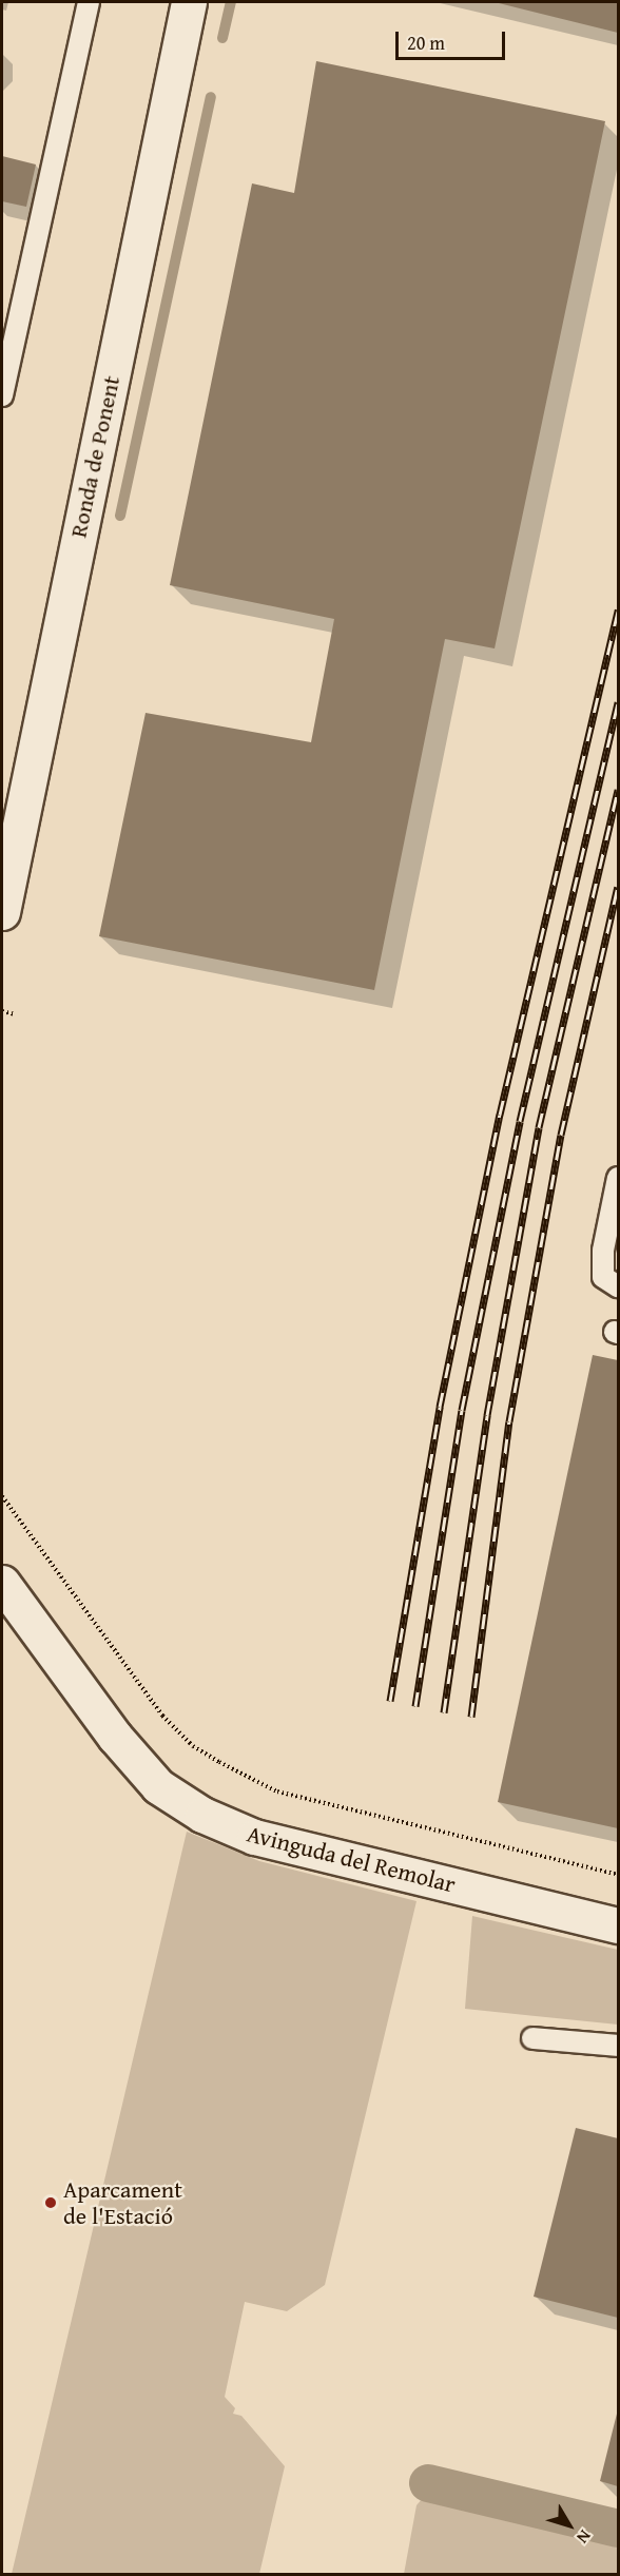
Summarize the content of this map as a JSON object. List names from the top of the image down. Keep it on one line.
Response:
{"streets":{"street":["Ronda de Ponent","Avinguda del Remolar"]},"places":["Aparcament de l'Estació"],"scale_bar":"20 m","north":"bottom right"}
